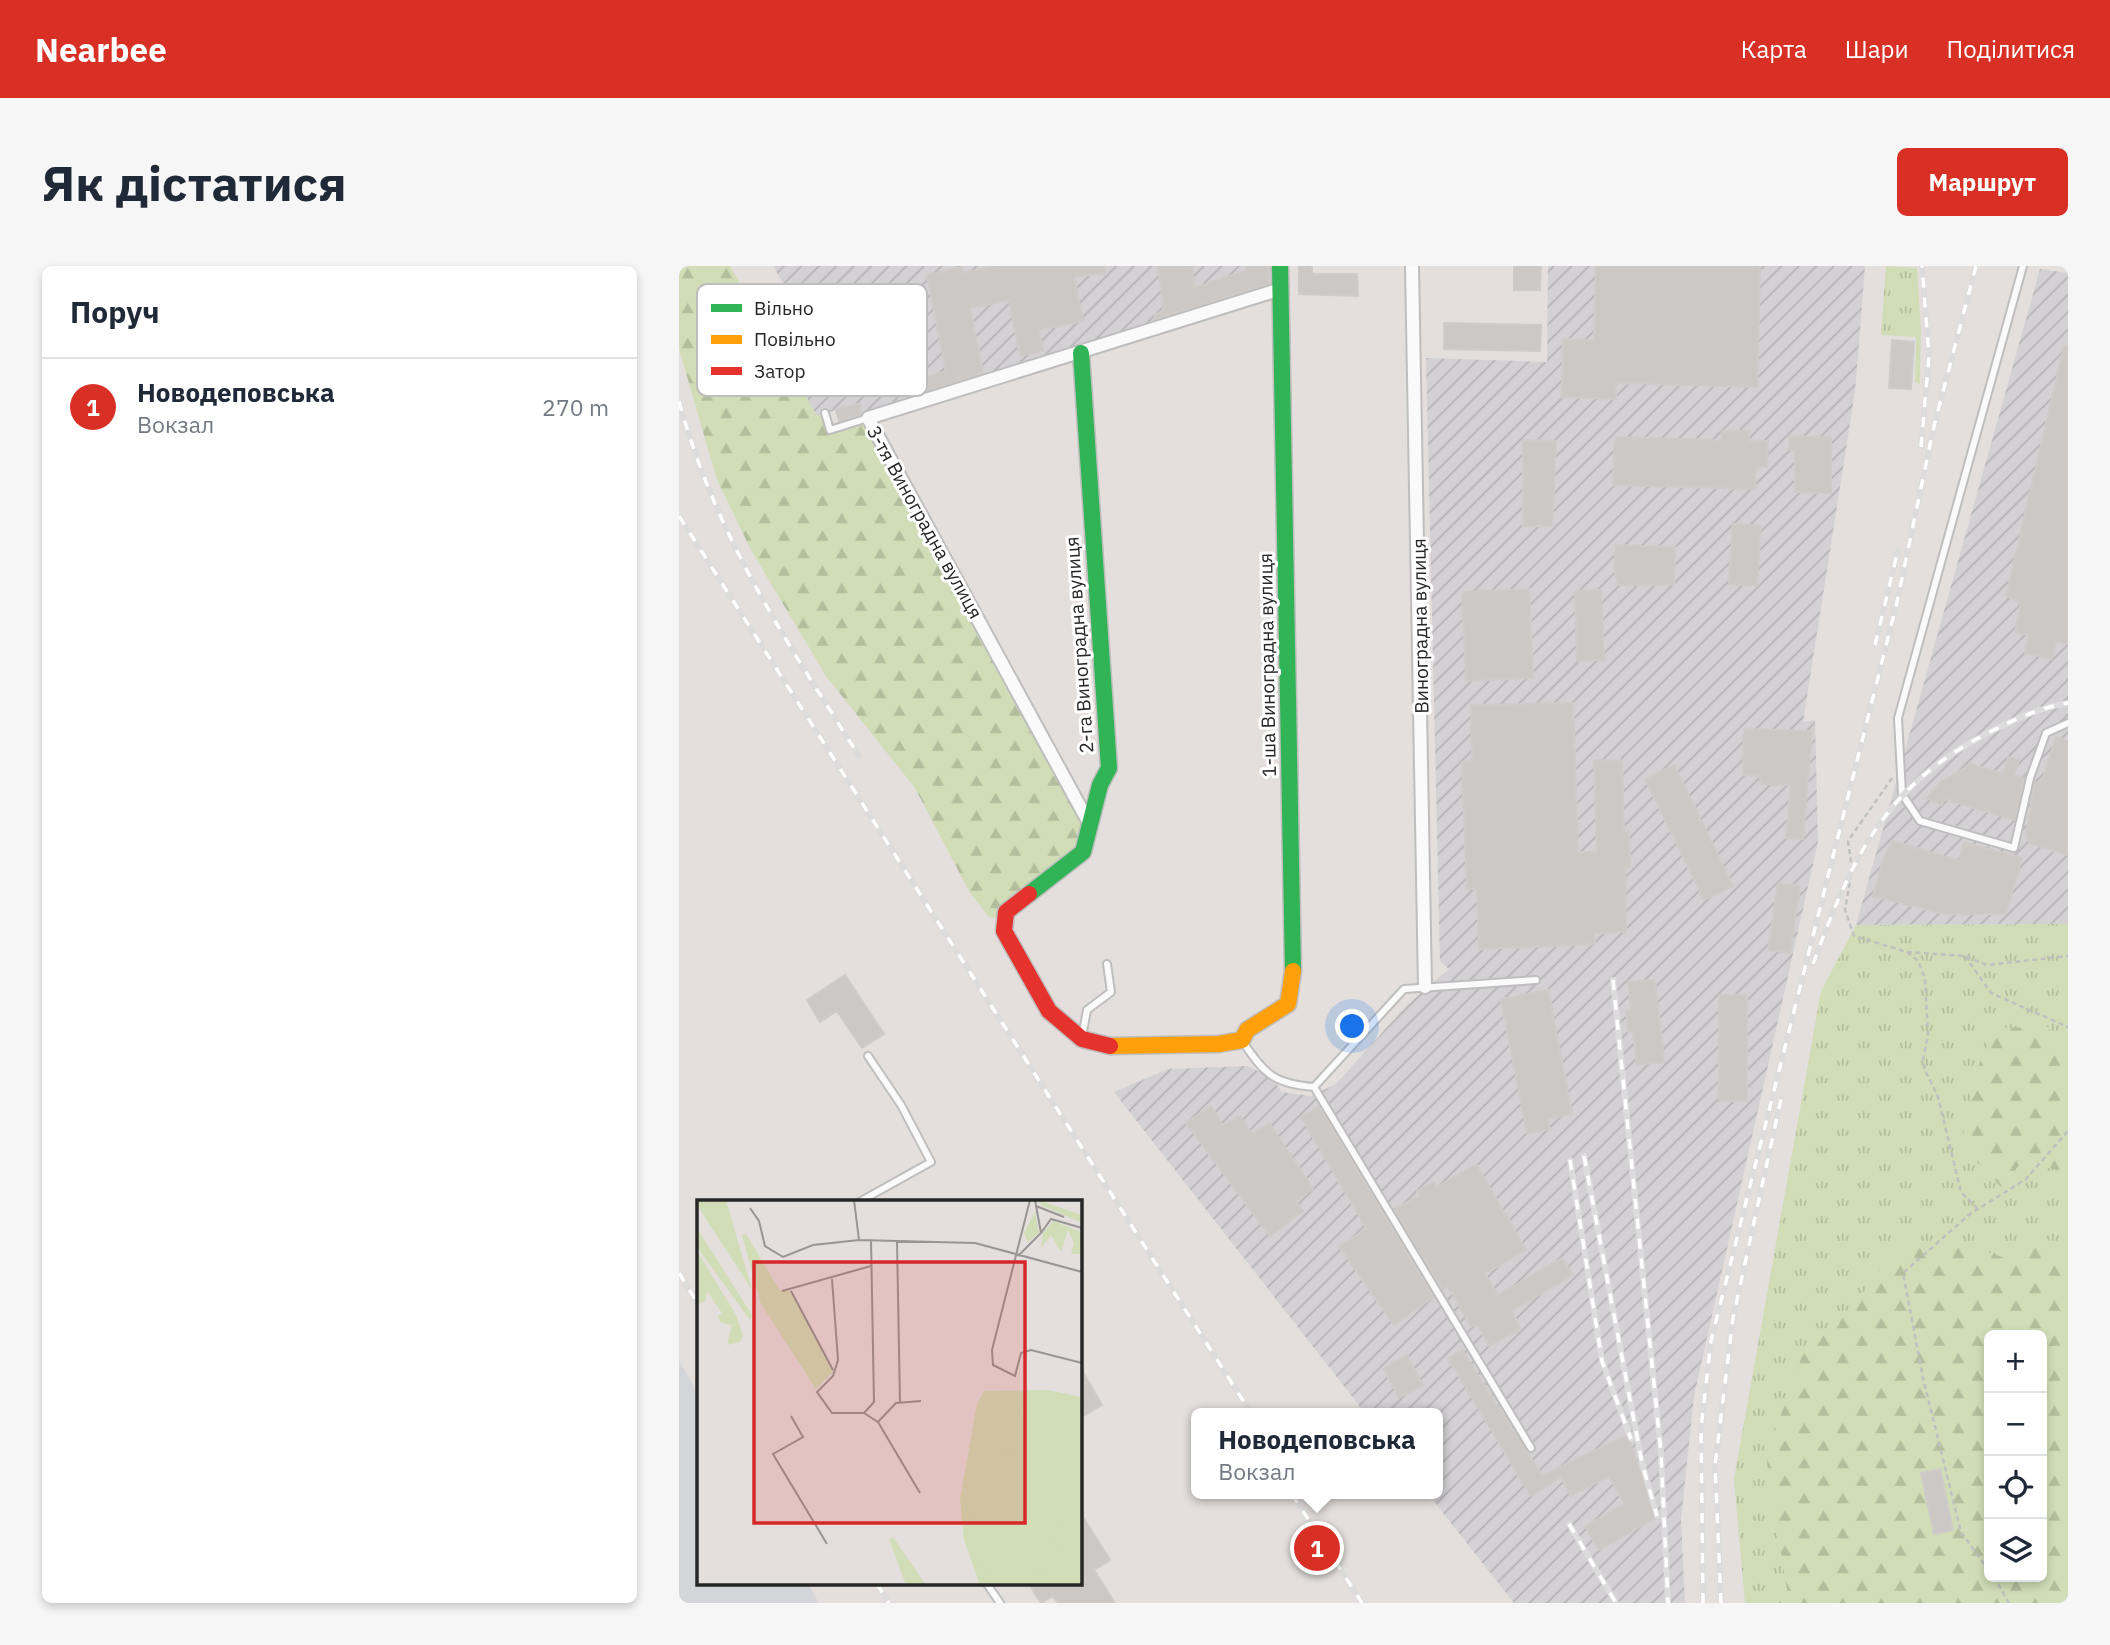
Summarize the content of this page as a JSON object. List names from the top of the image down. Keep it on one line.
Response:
{"streets":{"street":["3-тя Виноградна вулиця","Виноградна вулиця","2-га Виноградна вулиця","1-ша Виноградна вулиця"]},"crossings":[["3-тя Виноградна вулиця","2-га Виноградна вулиця"],["3-тя Виноградна вулиця","1-ша Виноградна вулиця"],["2-га Виноградна вулиця","1-ша Виноградна вулиця"]],"legend":["Вільно","Повільно","Затор"],"page":{"header":"Nearbee","nav":["Карта","Шари","Поділитися"],"buttons":"Маршрут","title":"Як дістатися","heading":"Поруч","list":[{"mark":"1","name":"Новодеповська","note":"Вокзал","value":"270 m"}],"map_buttons":["+","−"],"popup":["Новодеповська","Вокзал"],"pins":"1"}}
